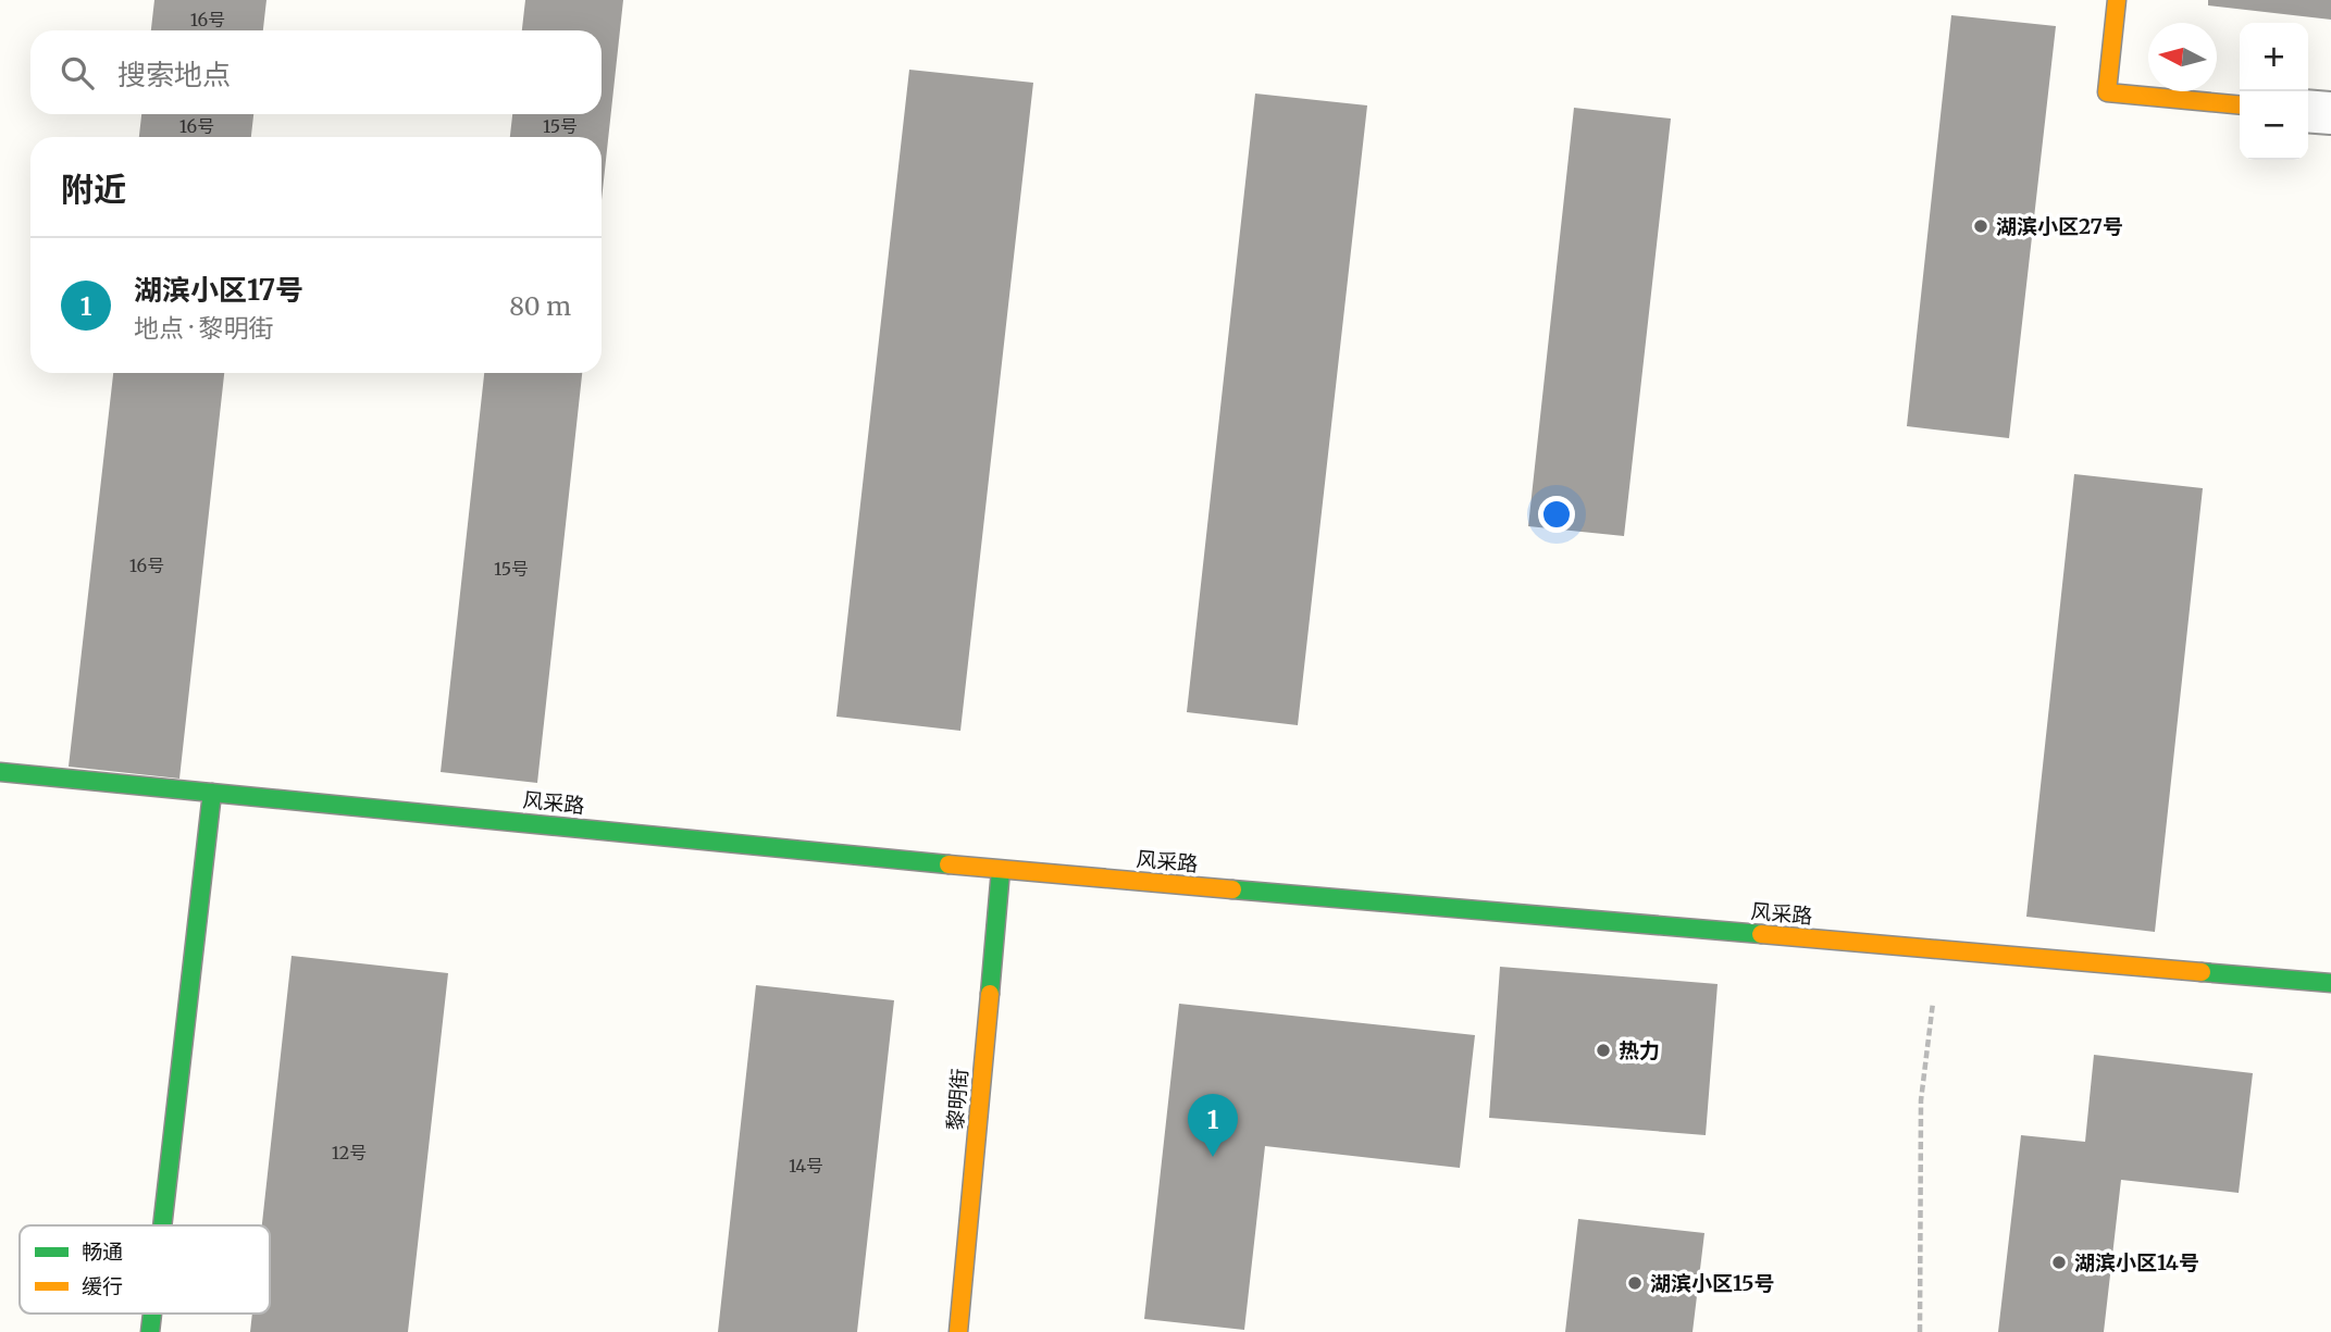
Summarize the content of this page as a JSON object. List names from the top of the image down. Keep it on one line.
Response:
{"streets":{"main road":["风采路","黎明街"]},"crossings":[["风采路","黎明街"]],"places":["湖滨小区27号","热力","湖滨小区14号","湖滨小区15号"],"house_numbers":["16号","16号","15号","16号","15号","12号","14号"],"legend":["畅通","缓行"],"north":"left","page":{"map_buttons":["+","−"],"search":"搜索地点","heading":"附近","list":[{"mark":"1","name":"湖滨小区17号","note":"地点 · 黎明街","value":"80 m"}],"pins":"1"}}
